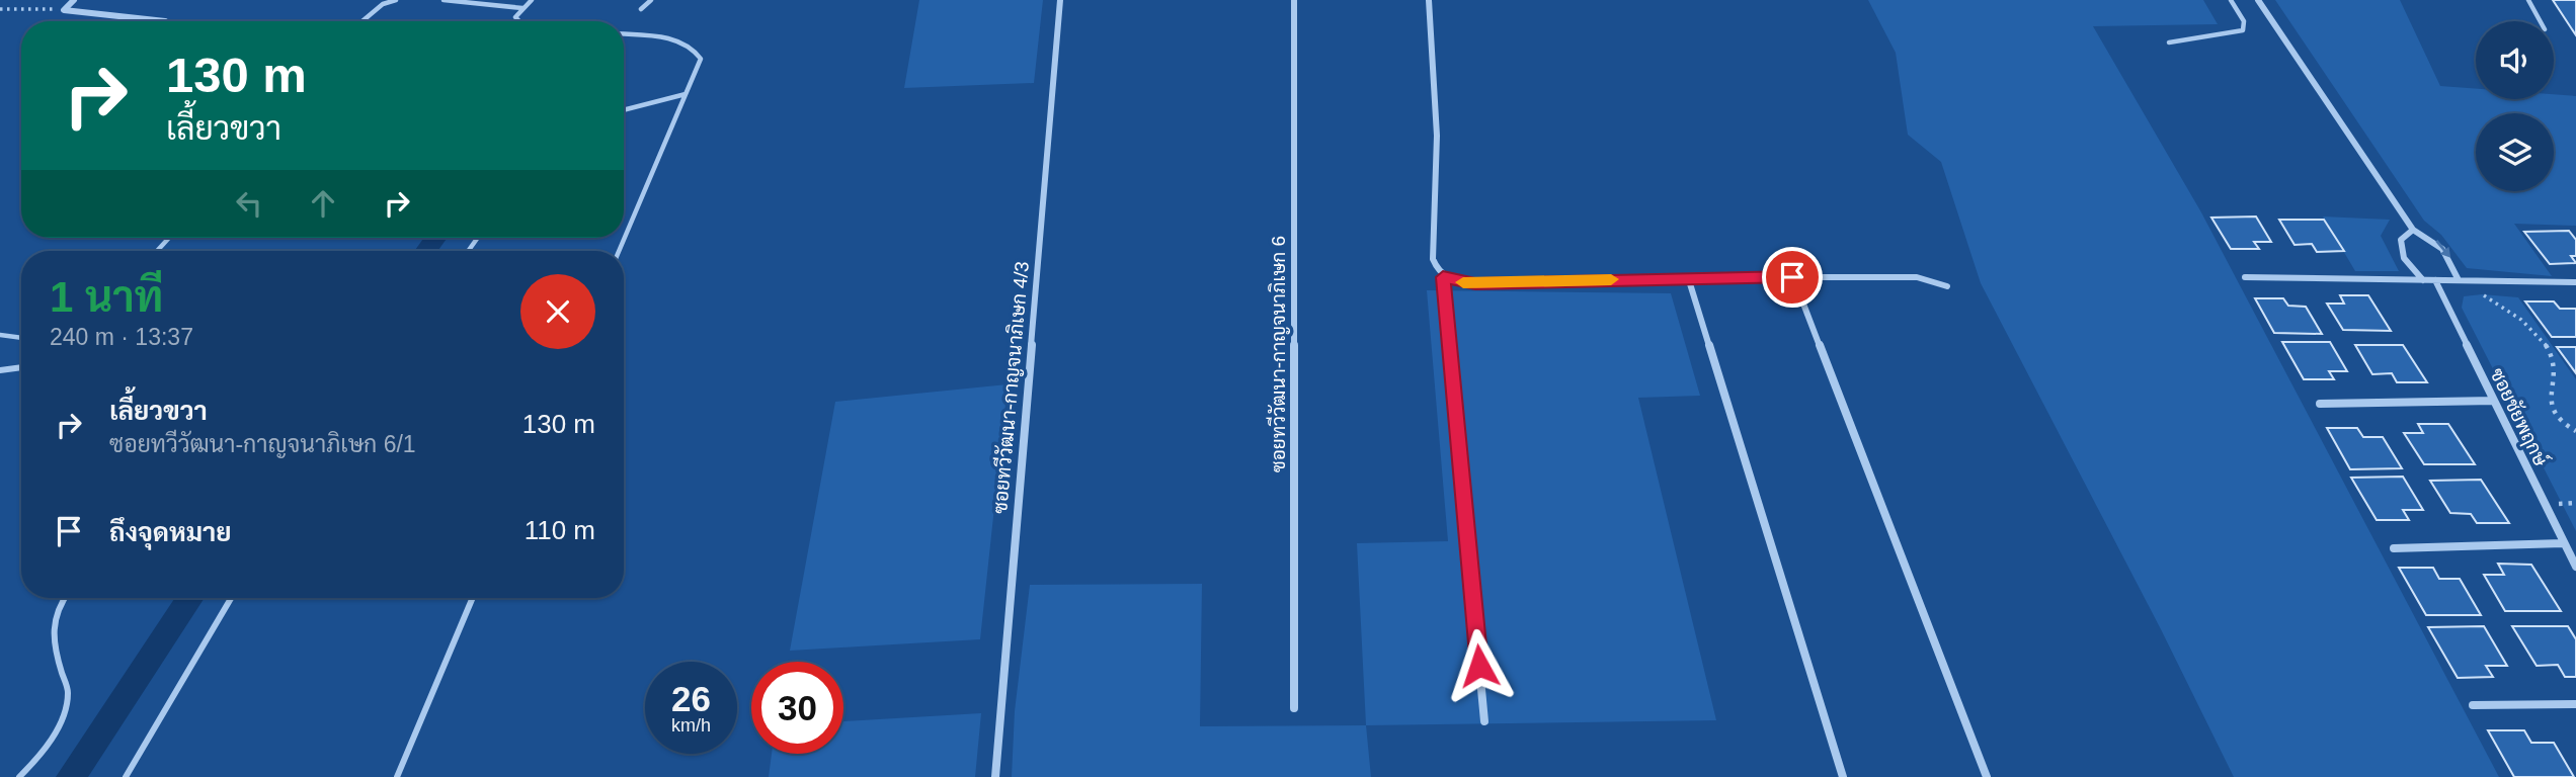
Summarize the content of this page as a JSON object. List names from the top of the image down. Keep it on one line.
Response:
{"streets":{"street":["ซอยทวีวัฒนา-กาญจนาภิเษก 6","ซอยทวีวัฒนา-กาญจนาภิเษก 4/3","ซอยชัยพฤกษ์"]},"page":{"turn":["130 m","เลี้ยวขวา"],"heading":["1 นาที","240 m · 13:37"],"list":[{"name":"เลี้ยวขวา","note":"ซอยทวีวัฒนา-กาญจนาภิเษก 6/1","value":"130 m"},{"name":"ถึงจุดหมาย","value":"110 m"}],"speed":"26 km/h","limit":"30"}}
